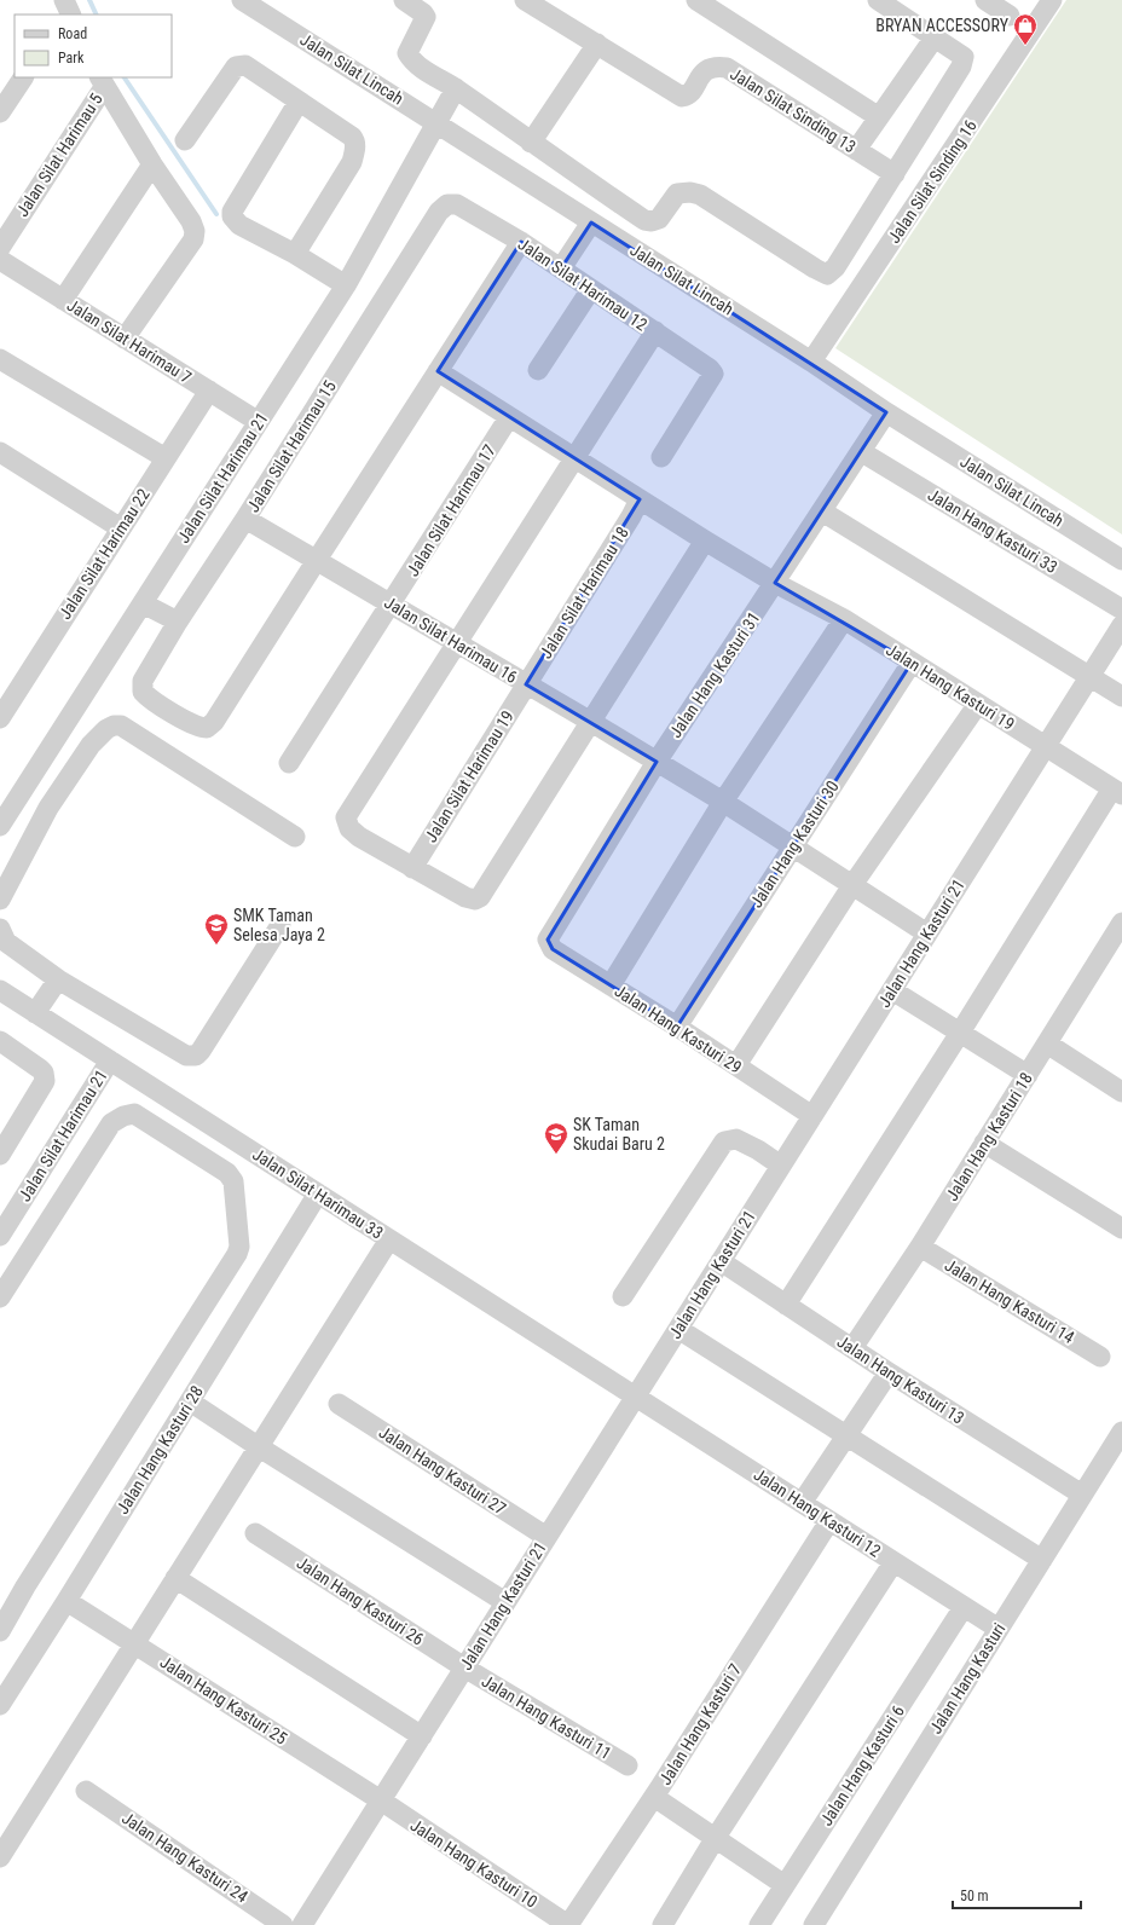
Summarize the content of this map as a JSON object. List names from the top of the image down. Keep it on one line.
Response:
{"streets":{"street":["Jalan Silat Lincah","Jalan Silat Sinding 13","Jalan Silat Harimau 5","Jalan Silat Sinding 16","Jalan Silat Harimau 12","Jalan Silat Harimau 7","Jalan Silat Harimau 15","Jalan Silat Harimau 21","Jalan Silat Harimau 17","Jalan Hang Kasturi 33","Jalan Silat Harimau 22","Jalan Silat Harimau 18","Jalan Silat Harimau 16","Jalan Hang Kasturi 31","Jalan Hang Kasturi 19","Jalan Silat Harimau 19","Jalan Hang Kasturi 30","Jalan Hang Kasturi 21","Jalan Hang Kasturi 29","Jalan Hang Kasturi 18","Jalan Silat Harimau 33","Jalan Hang Kasturi 14","Jalan Hang Kasturi 13","Jalan Hang Kasturi 28","Jalan Hang Kasturi 27","Jalan Hang Kasturi 12","Jalan Hang Kasturi 26","Jalan Hang Kasturi","Jalan Hang Kasturi 25","Jalan Hang Kasturi 11","Jalan Hang Kasturi 7","Jalan Hang Kasturi 6","Jalan Hang Kasturi 24","Jalan Hang Kasturi 10"]},"crossings":[["Jalan Silat Lincah","Jalan Silat Sinding 16"],["Jalan Silat Lincah","Jalan Silat Harimau 21"],["Jalan Silat Lincah","Jalan Hang Kasturi 31"],["Jalan Silat Harimau 12","Jalan Silat Harimau 15"],["Jalan Silat Harimau 7","Jalan Silat Harimau 21"],["Jalan Silat Harimau 7","Jalan Silat Harimau 22"],["Jalan Silat Harimau 15","Jalan Silat Harimau 16"],["Jalan Silat Harimau 21","Jalan Silat Harimau 33"],["Jalan Silat Harimau 17","Jalan Silat Harimau 16"],["Jalan Silat Harimau 17","Jalan Hang Kasturi 19"],["Jalan Hang Kasturi 33","Jalan Hang Kasturi 31"],["Jalan Silat Harimau 18","Jalan Silat Harimau 16"],["Jalan Silat Harimau 18","Jalan Hang Kasturi 19"],["Jalan Silat Harimau 18","Jalan Silat Harimau 19"],["Jalan Silat Harimau 16","Jalan Hang Kasturi 31"],["Jalan Silat Harimau 16","Jalan Silat Harimau 19"],["Jalan Silat Harimau 16","Jalan Hang Kasturi 30"],["Jalan Silat Harimau 16","Jalan Hang Kasturi 21"],["Jalan Hang Kasturi 31","Jalan Hang Kasturi 19"],["Jalan Hang Kasturi 31","Jalan Hang Kasturi 29"],["Jalan Hang Kasturi 19","Jalan Hang Kasturi 30"],["Jalan Hang Kasturi 19","Jalan Hang Kasturi 21"],["Jalan Hang Kasturi 30","Jalan Hang Kasturi 29"],["Jalan Hang Kasturi 21","Jalan Hang Kasturi 29"],["Jalan Hang Kasturi 21","Jalan Silat Harimau 33"],["Jalan Hang Kasturi 21","Jalan Hang Kasturi 13"],["Jalan Hang Kasturi 21","Jalan Hang Kasturi 27"],["Jalan Hang Kasturi 21","Jalan Hang Kasturi 12"],["Jalan Hang Kasturi 21","Jalan Hang Kasturi 26"],["Jalan Hang Kasturi 21","Jalan Hang Kasturi 25"],["Jalan Hang Kasturi 21","Jalan Hang Kasturi 11"],["Jalan Hang Kasturi 21","Jalan Hang Kasturi 10"],["Jalan Hang Kasturi 18","Jalan Hang Kasturi 14"],["Jalan Hang Kasturi 18","Jalan Hang Kasturi 13"],["Jalan Silat Harimau 33","Jalan Hang Kasturi 28"],["Jalan Silat Harimau 33","Jalan Hang Kasturi 12"],["Jalan Hang Kasturi 13","Jalan Hang Kasturi"],["Jalan Hang Kasturi 28","Jalan Hang Kasturi 25"],["Jalan Hang Kasturi 12","Jalan Hang Kasturi"],["Jalan Hang Kasturi 12","Jalan Hang Kasturi 7"],["Jalan Hang Kasturi 12","Jalan Hang Kasturi 6"],["Jalan Hang Kasturi 26","Jalan Hang Kasturi 11"],["Jalan Hang Kasturi 25","Jalan Hang Kasturi 10"],["Jalan Hang Kasturi 7","Jalan Hang Kasturi 10"]],"places":{"shop":["BRYAN ACCESSORY"],"school or university":["SMK Taman Selesa Jaya 2","SK Taman Skudai Baru 2"]},"legend":["Road","Park"],"scale_bar":"50 m"}
